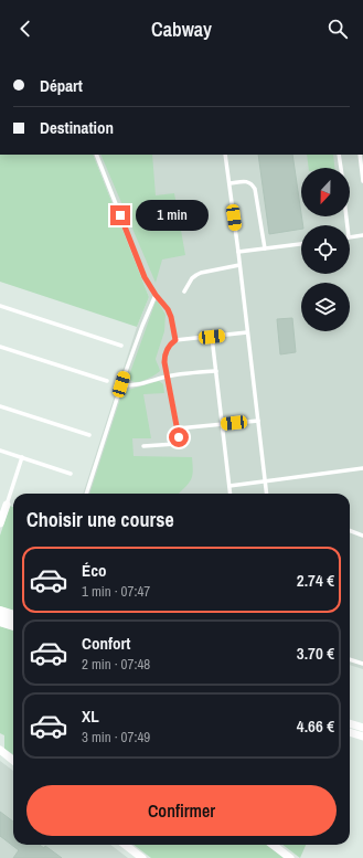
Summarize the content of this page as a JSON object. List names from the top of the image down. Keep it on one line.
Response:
{"north":"bottom","page":{"header":"Cabway","banner":["Départ","Destination"],"bubble":"1 min","heading":"Choisir une course","list":[{"name":"Éco","note":"1 min · 07:47","value":"2.74 €"},{"name":"Confort","note":"2 min · 07:48","value":"3.70 €"},{"name":"XL","note":"3 min · 07:49","value":"4.66 €"}],"buttons":"Confirmer"}}
